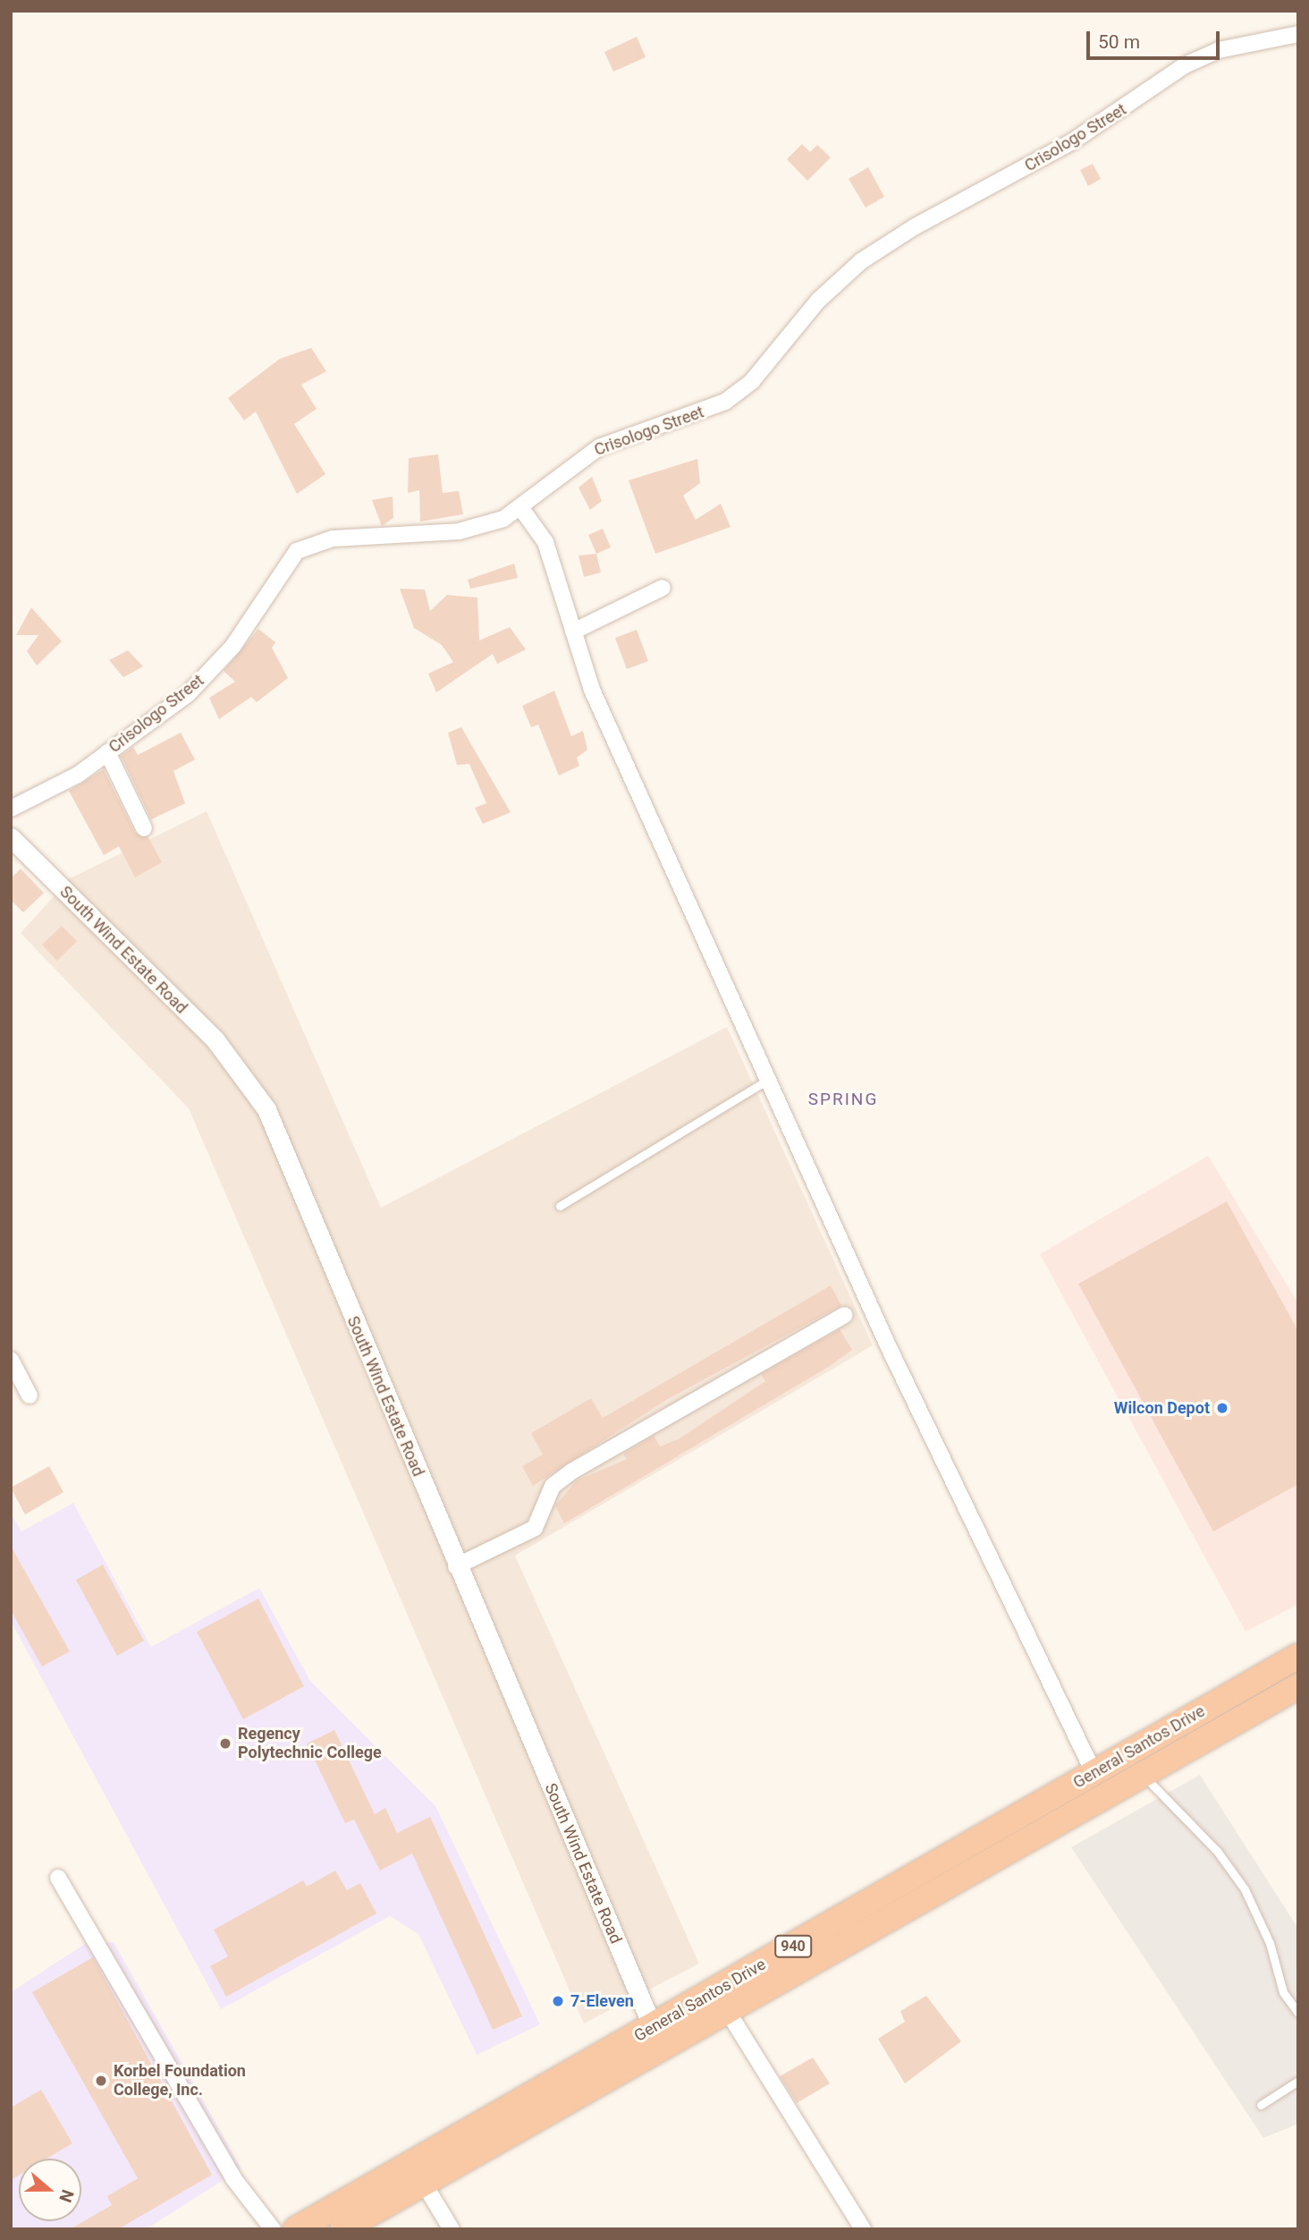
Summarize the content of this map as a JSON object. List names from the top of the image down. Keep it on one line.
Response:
{"streets":{"highway":["General Santos Drive","940"],"street":["Crisologo Street","South Wind Estate Road"]},"crossings":[["South Wind Estate Road","General Santos Drive"]],"districts":["SPRING"],"places":["Wilcon Depot","Regency Polytechnic College","7-Eleven","Korbel Foundation College, Inc."],"scale_bar":"50 m","north":"right"}
